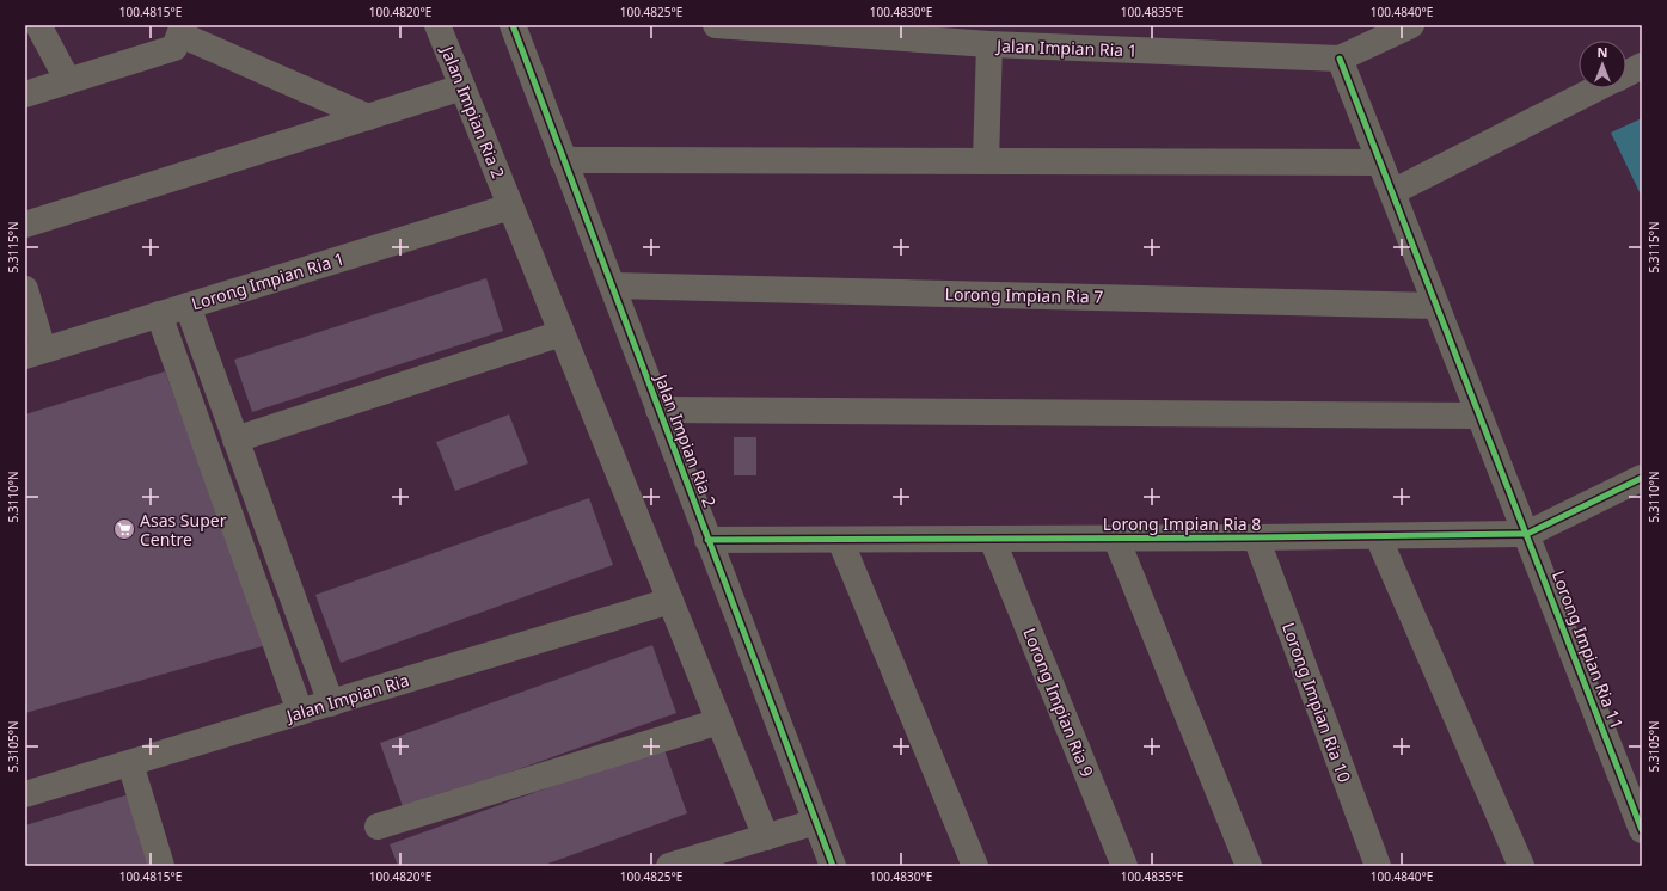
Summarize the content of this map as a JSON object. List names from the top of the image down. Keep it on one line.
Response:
{"streets":{"street":["Jalan Impian Ria 1","Jalan Impian Ria 2","Lorong Impian Ria 1","Lorong Impian Ria 7","Lorong Impian Ria 8","Lorong Impian Ria 11","Jalan Impian Ria","Lorong Impian Ria 9","Lorong Impian Ria 10"]},"crossings":[["Jalan Impian Ria 1","Lorong Impian Ria 11"],["Jalan Impian Ria 2","Lorong Impian Ria 1"],["Jalan Impian Ria 2","Lorong Impian Ria 7"],["Jalan Impian Ria 2","Lorong Impian Ria 8"],["Jalan Impian Ria 2","Jalan Impian Ria"],["Lorong Impian Ria 7","Lorong Impian Ria 11"],["Lorong Impian Ria 8","Lorong Impian Ria 11"],["Lorong Impian Ria 8","Lorong Impian Ria 9"],["Lorong Impian Ria 8","Lorong Impian Ria 10"]],"places":{"supermarket":["Asas Super Centre"]},"north":"top","coordinates":["100.4815°E","100.4820°E","100.4825°E","100.4830°E","100.4835°E","100.4840°E","5.3115°N","5.3110°N","5.3105°N"]}
